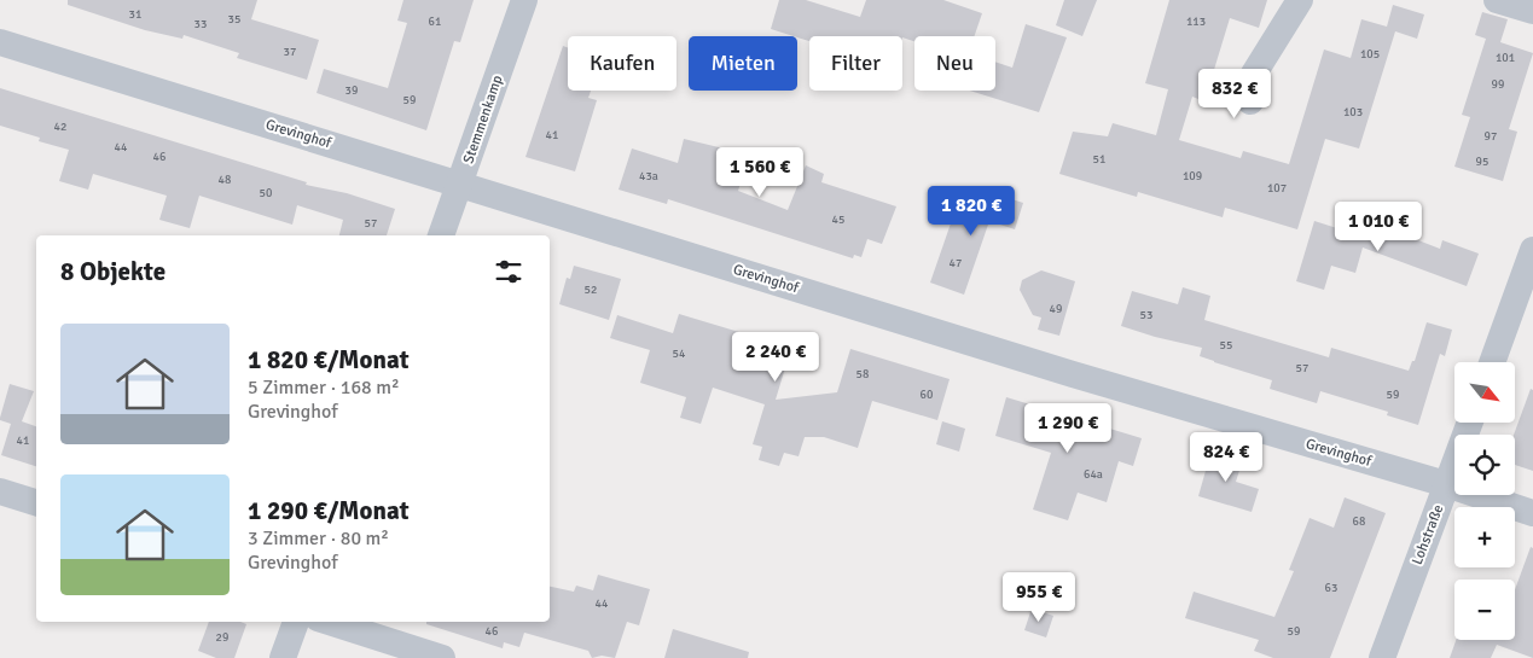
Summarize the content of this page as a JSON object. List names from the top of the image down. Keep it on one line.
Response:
{"streets":{"street":["Stemmenkamp","Grevinghof","Lohstraße"]},"crossings":[["Stemmenkamp","Grevinghof"],["Grevinghof","Lohstraße"]],"house_numbers":["31","35","61","113","33","37","105","101","99","39","59","103","42","41","97","44","46","51","95","43a","109","48","107","50","45","57","47","52","49","53","55","54","57","58","60","59","41","64a","68","63","44","46","59","29"],"north":"bottom right","page":{"chip":["Kaufen","Mieten","Filter","Neu"],"price":["832 €","1 560 €","1 820 €","1 010 €","2 240 €","1 290 €","824 €","955 €"],"heading":"8 Objekte","list":[{"name":"1 820 €/Monat","note":"5 Zimmer · 168 m² · Grevinghof"},{"name":"1 290 €/Monat","note":"3 Zimmer · 80 m² · Grevinghof"}],"map_buttons":["+","−"]}}
